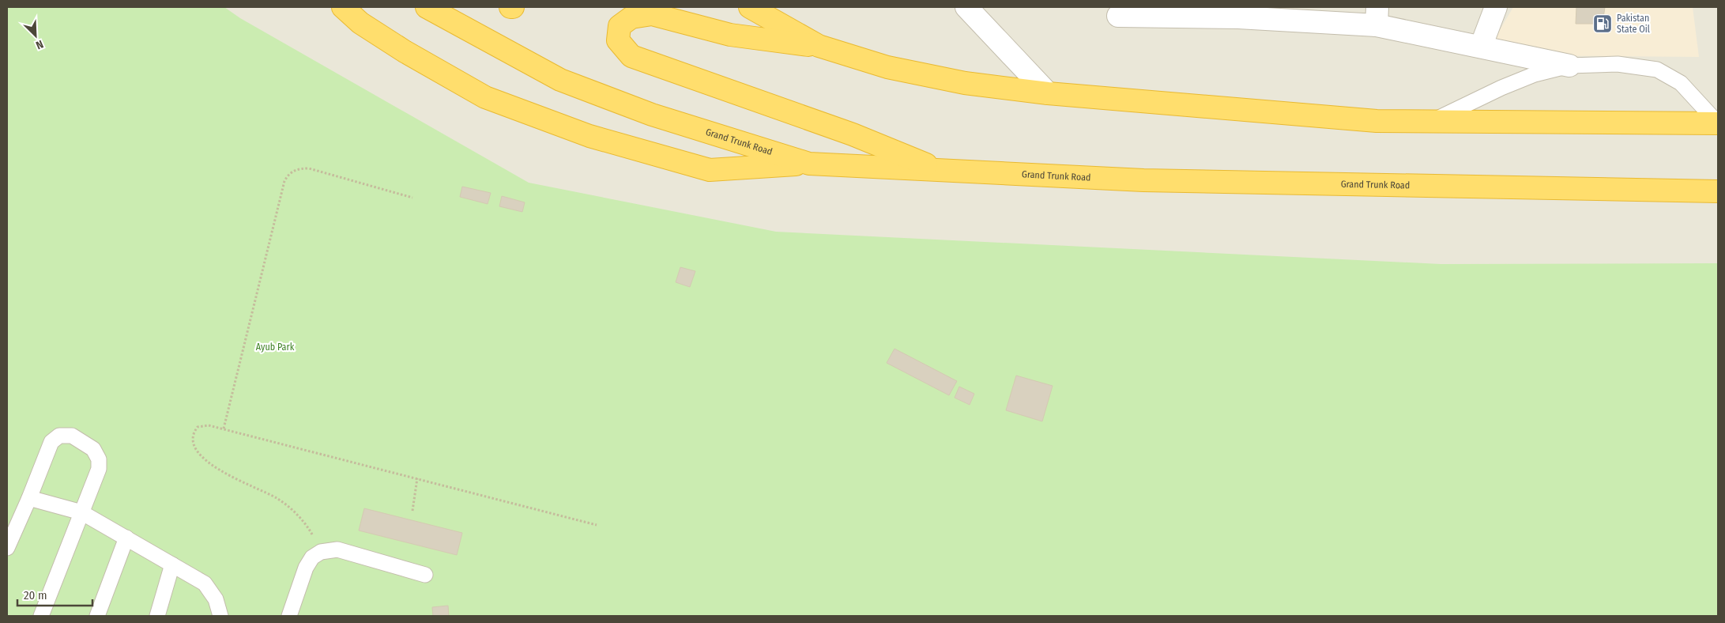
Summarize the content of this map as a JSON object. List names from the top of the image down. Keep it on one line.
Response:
{"streets":{"highway":["Grand Trunk Road"]},"parks":["Ayub Park"],"places":{"fuel station":["Pakistan State Oil"]},"scale_bar":"20 m","north":"bottom right"}
